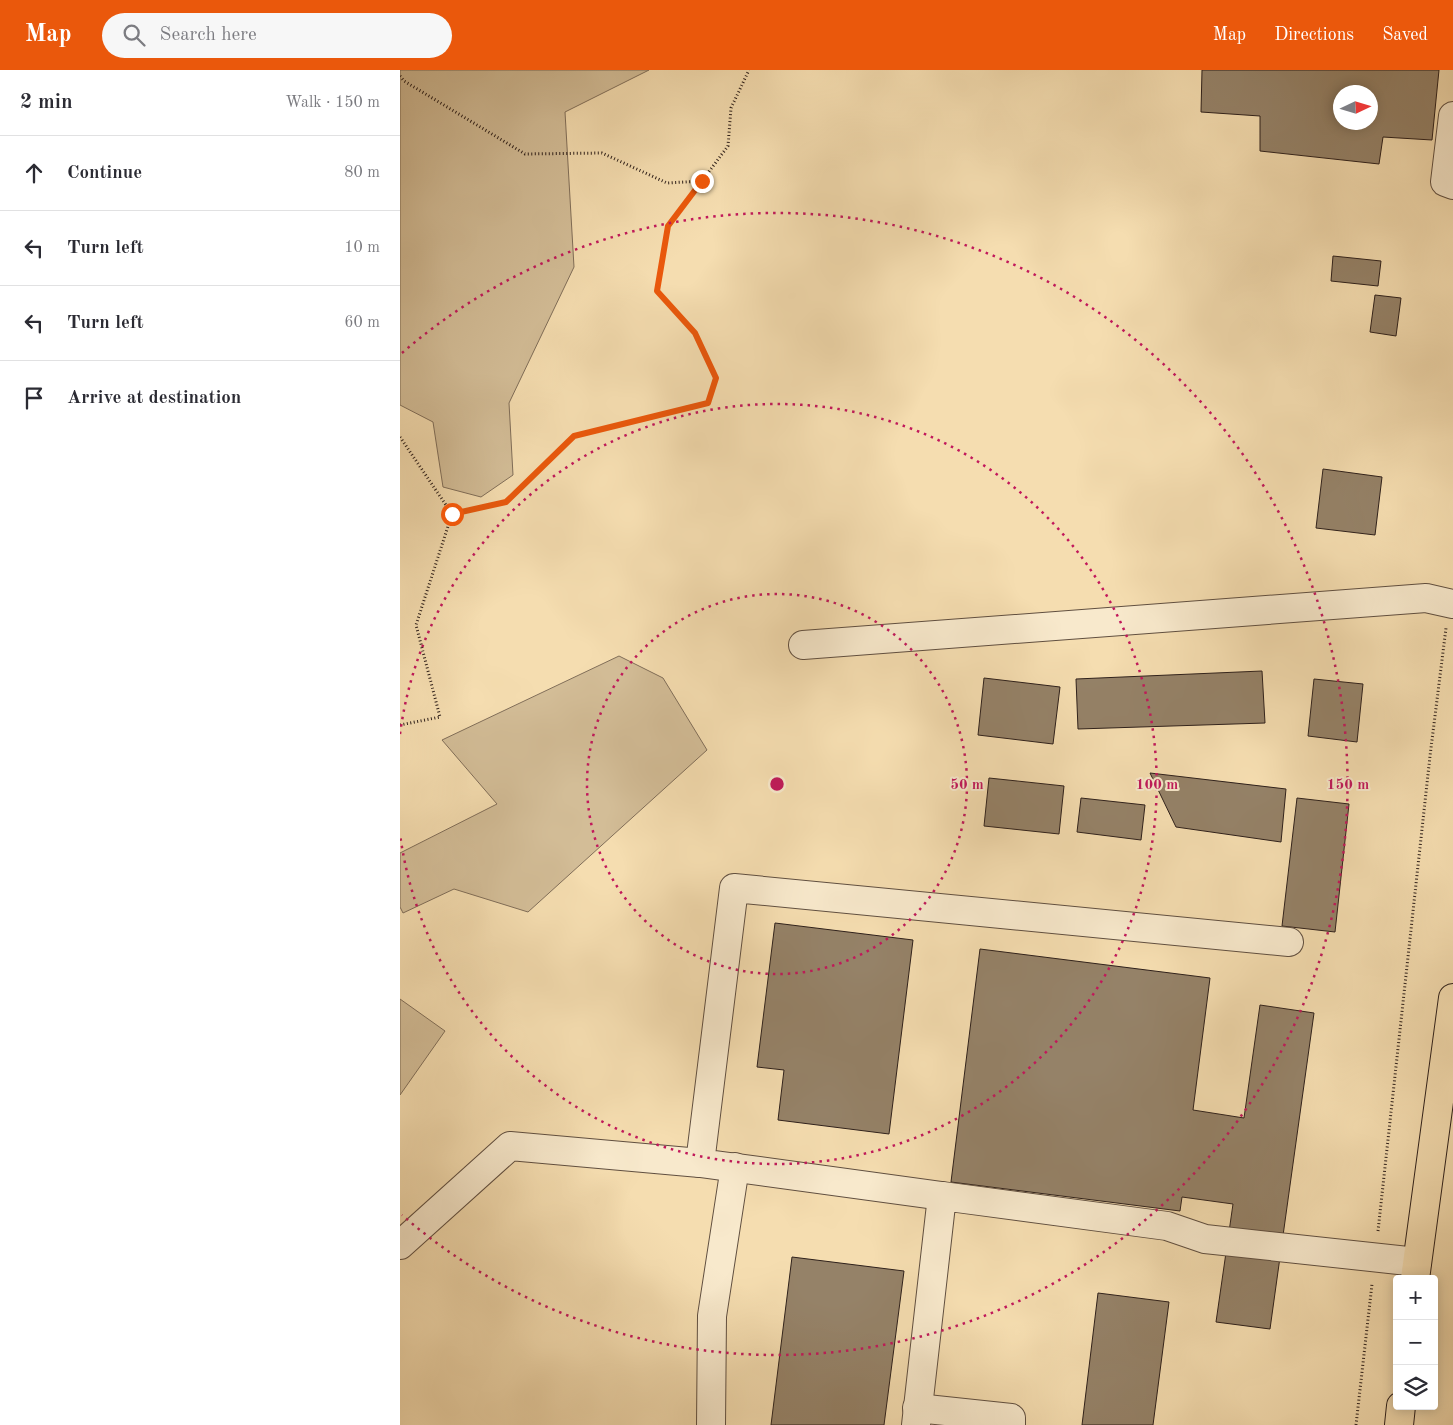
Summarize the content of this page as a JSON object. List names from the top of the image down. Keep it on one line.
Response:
{"north":"right","page":{"header":"Map","search":"Search here","nav":["Map","Directions","Saved"],"heading":["2 min","Walk · 150 m"],"list":[["Continue","80 m"],["Turn left","10 m"],["Turn left","60 m"],"Arrive at destination"],"map_buttons":["+","−"]},"rings":["50 m","100 m","150 m"]}
